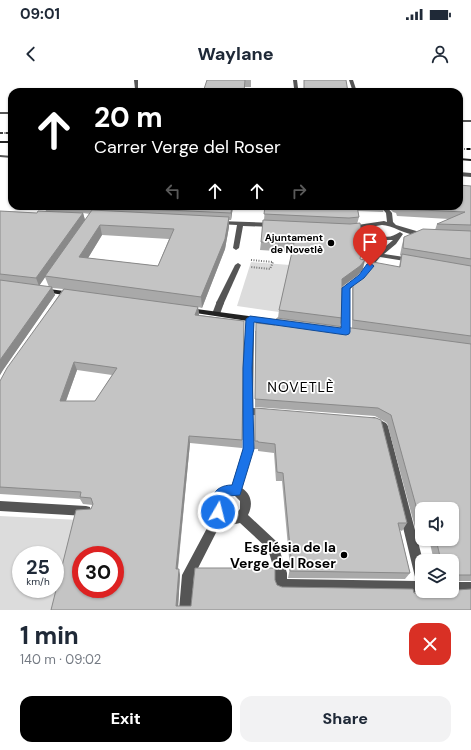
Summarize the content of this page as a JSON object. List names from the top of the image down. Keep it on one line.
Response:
{"districts":["NOVETLÈ"],"places":["Ajuntament de Novetlè","Església de la Verge del Roser"],"page":{"status":"09:01","header":"Waylane","turn":["20 m","Carrer Verge del Roser"],"speed":"25 km/h","limit":"30","heading":["1 min","140 m · 09:02"],"buttons":["Exit","Share"]}}
